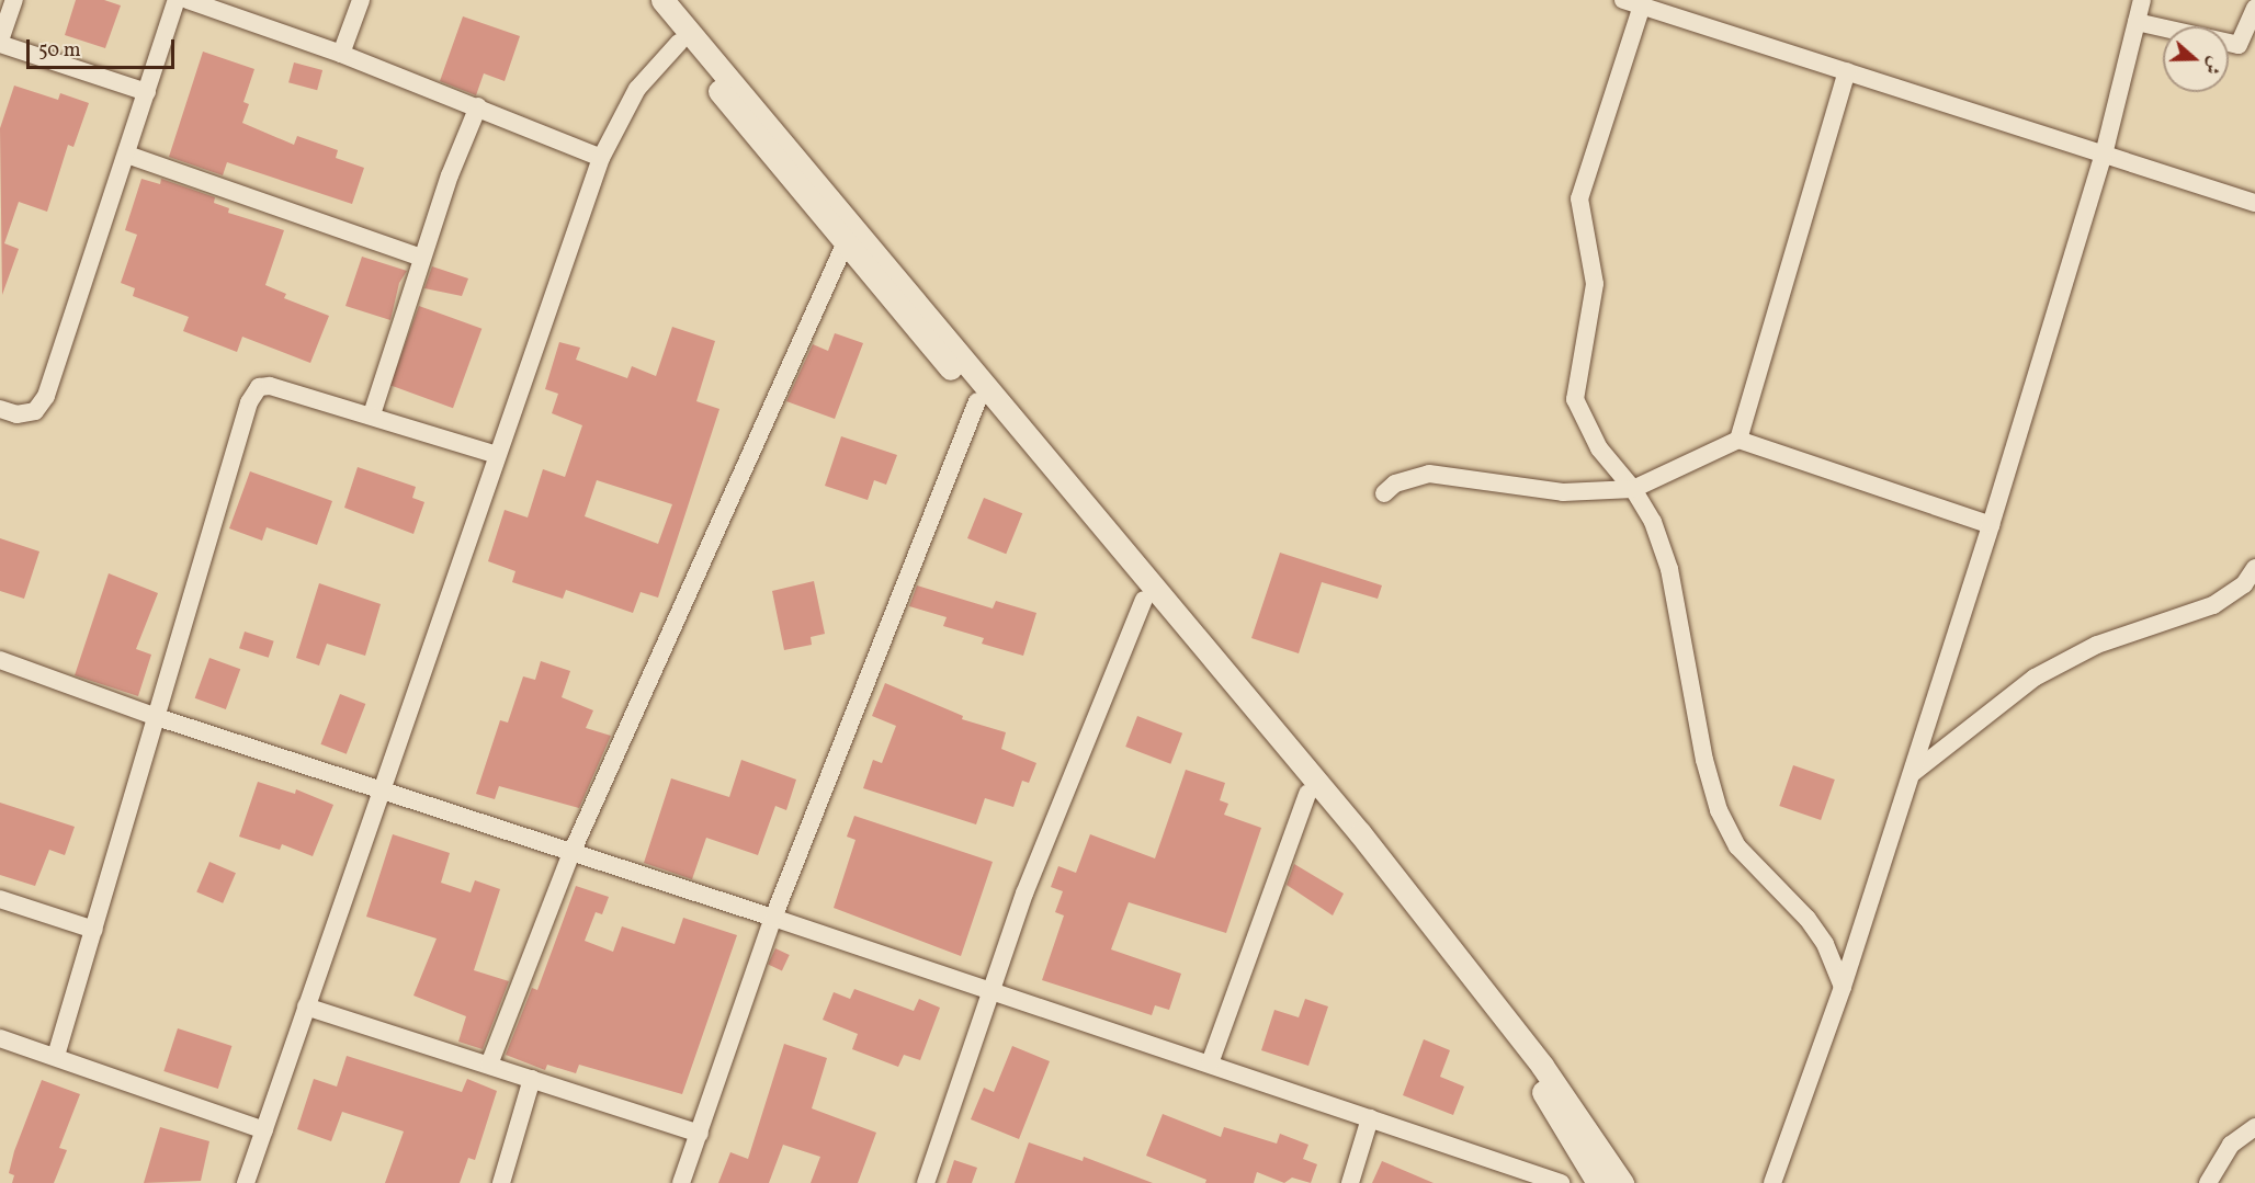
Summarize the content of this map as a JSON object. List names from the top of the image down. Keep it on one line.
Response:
{"scale_bar":"50 m","north":"right"}
